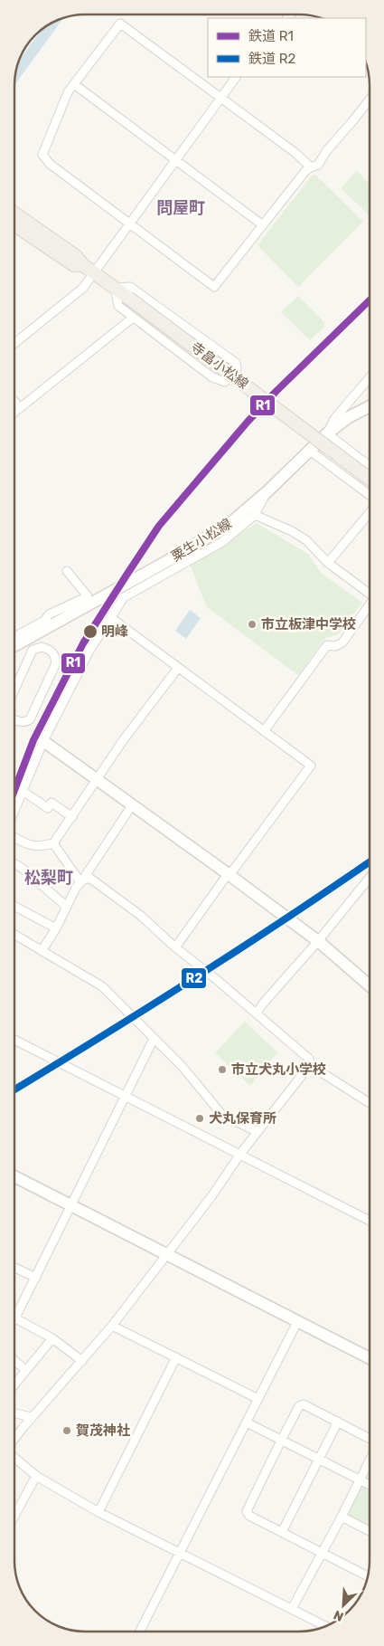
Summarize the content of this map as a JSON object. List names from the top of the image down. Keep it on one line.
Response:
{"streets":{"main road":["寺畠小松線"],"street":["粟生小松線"]},"districts":["問屋町","松梨町"],"places":["市立板津中学校","明峰","市立犬丸小学校","犬丸保育所","賀茂神社"],"lines":["rail line R1","rail line R2"],"legend":["鉄道 R1","鉄道 R2"],"north":"bottom left"}
